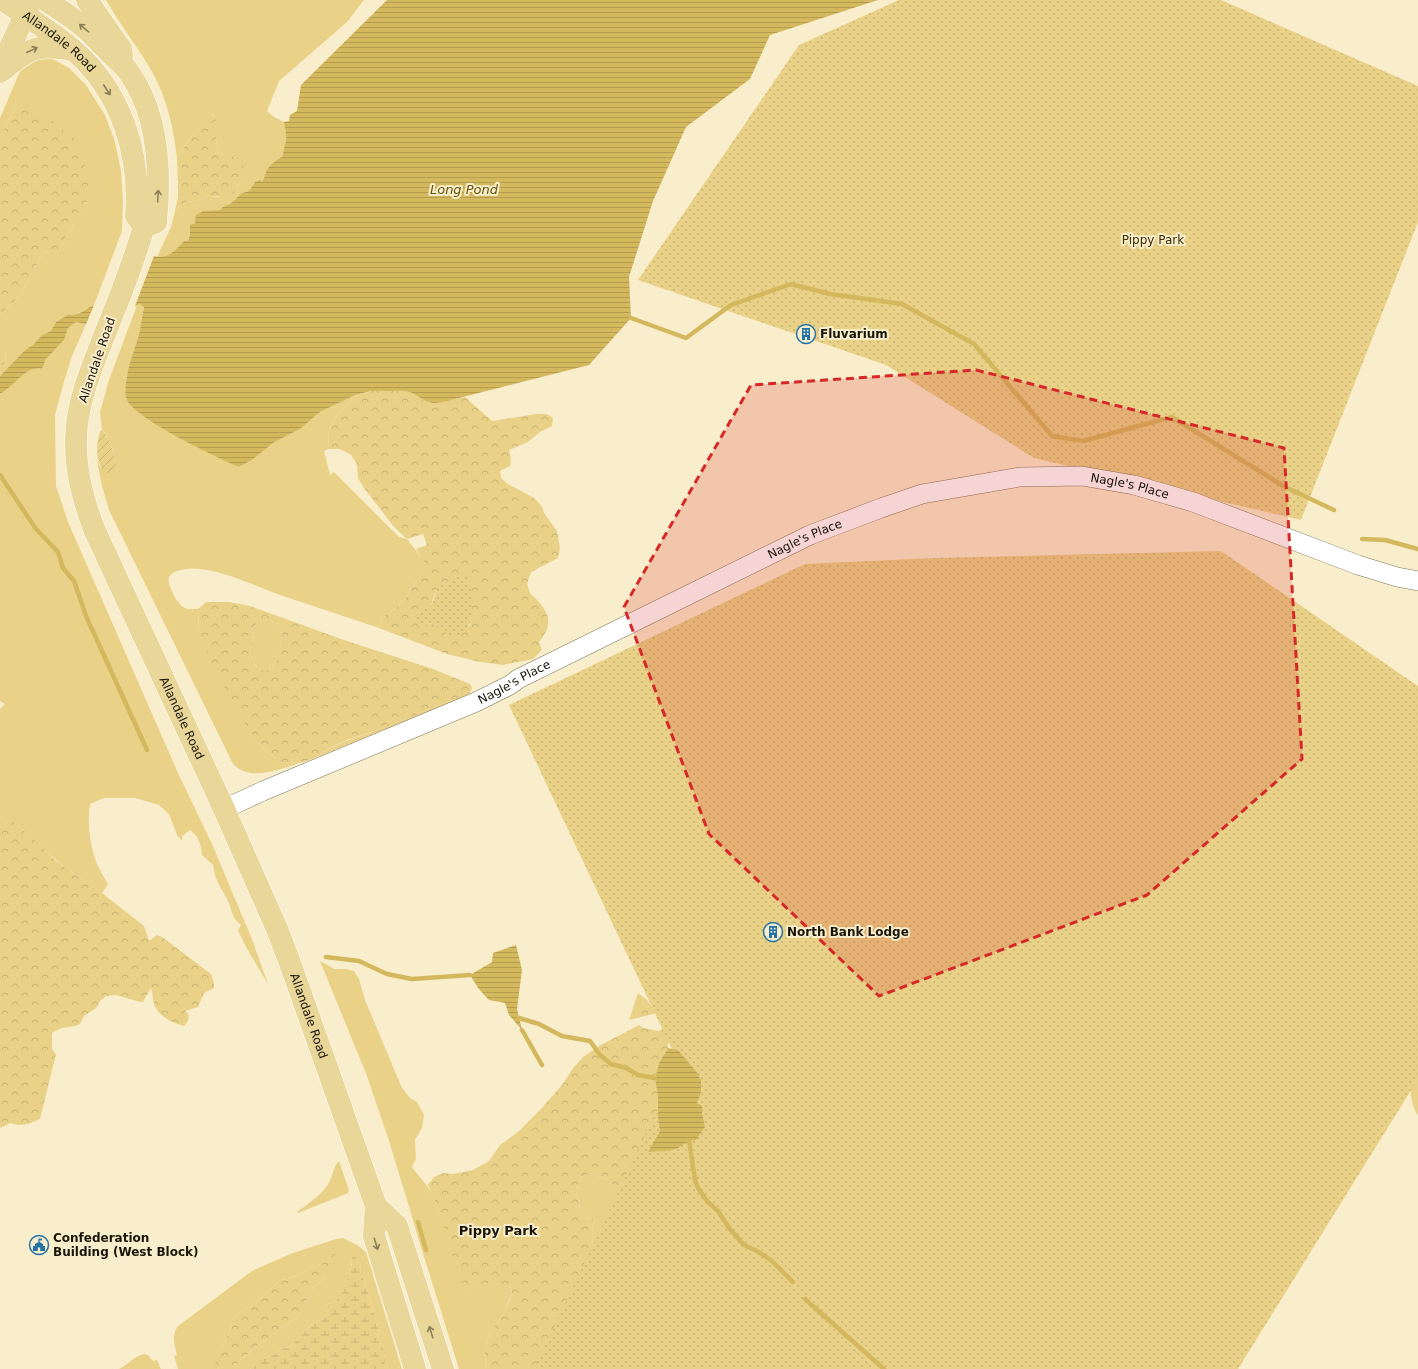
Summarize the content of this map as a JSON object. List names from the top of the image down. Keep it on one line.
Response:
{"streets":{"main road":["Allandale Road"],"street":["Nagle's Place"]},"crossings":[["Allandale Road","Nagle's Place"]],"districts":["Pippy Park"],"water":["Long Pond"],"parks":["Pippy Park"],"places":{"building":["Fluvarium","North Bank Lodge"],"public building":["Confederation Building (West Block)"]}}
